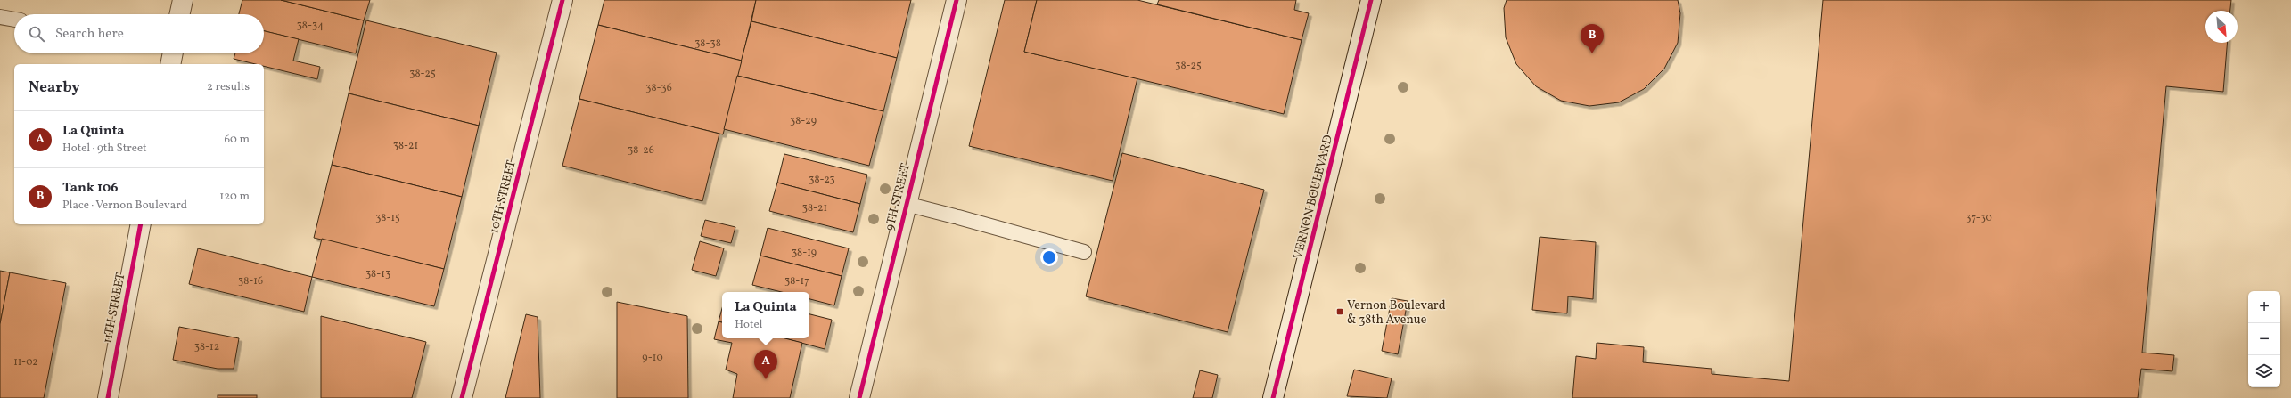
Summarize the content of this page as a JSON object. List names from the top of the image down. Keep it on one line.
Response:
{"streets":{"street":["10TH STREET","9TH STREET","VERNON BOULEVARD","11TH STREET"]},"places":{"transit":["Vernon Boulevard & 38th Avenue"]},"house_numbers":["38-34","38-38","38-25","38-25","38-36","38-29","38-21","38-26","38-23","38-21","38-15","37-30","38-19","38-13","38-16","38-17","38-12","9-10","11-02"],"north":"bottom right","page":{"search":"Search here","pins":["B","A"],"heading":["Nearby","2 results"],"list":[{"mark":"A","name":"La Quinta","note":"Hotel · 9th Street","value":"60 m"},{"mark":"B","name":"Tank 106","note":"Place · Vernon Boulevard","value":"120 m"}],"map_buttons":["+","−"],"popup":["La Quinta","Hotel"]}}
